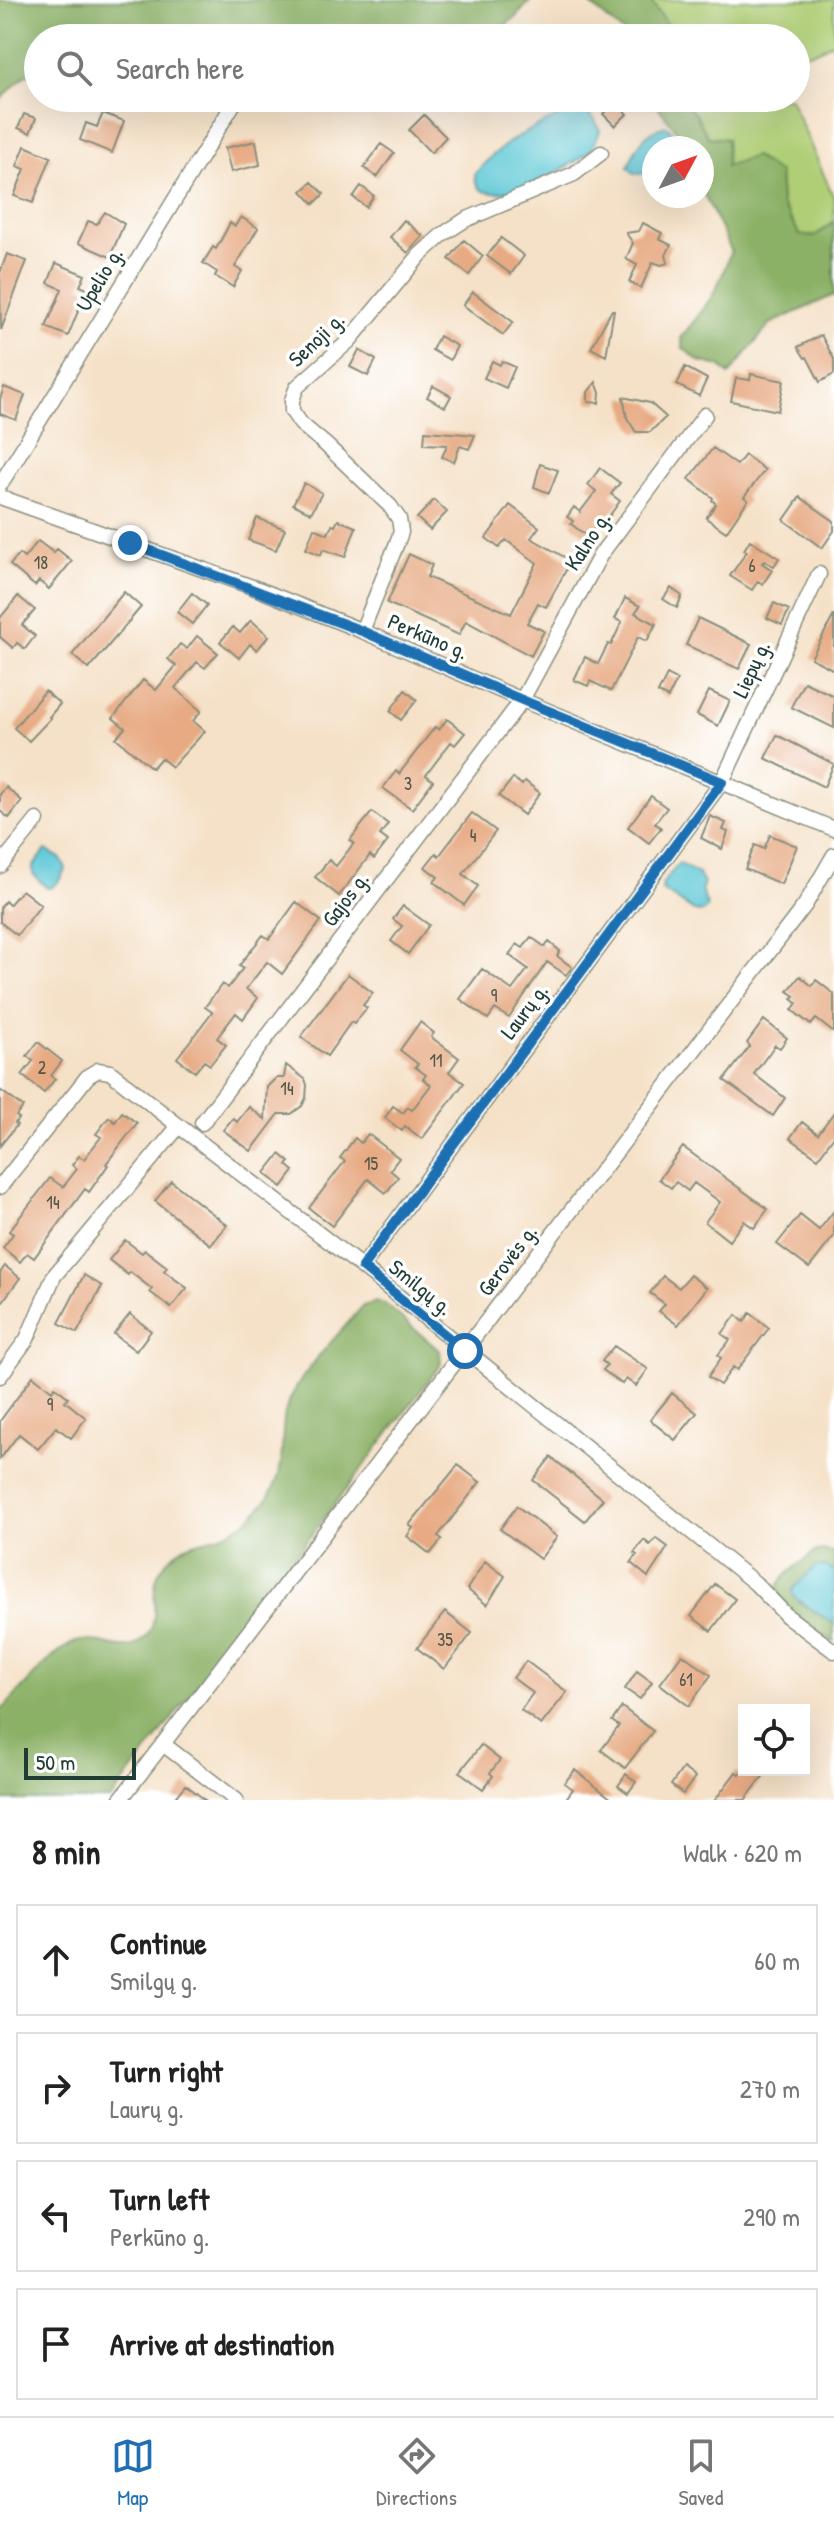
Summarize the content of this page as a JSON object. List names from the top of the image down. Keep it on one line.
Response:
{"streets":{"street":["Upelio g.","Senoji g.","Kalno g.","Perkūno g.","Liepų g.","Gajos g.","Laurų g.","Gerovės g.","Smilgų g."]},"crossings":[["Senoji g.","Perkūno g."],["Kalno g.","Perkūno g."],["Kalno g.","Gajos g."],["Perkūno g.","Liepų g."],["Perkūno g.","Gajos g."],["Perkūno g.","Laurų g."],["Liepų g.","Laurų g."],["Laurų g.","Smilgų g."],["Gerovės g.","Smilgų g."]],"house_numbers":["18","6","3","4","9","11","2","14","15","14","9","35","61"],"scale_bar":"50 m","north":"top right","page":{"search":"Search here","scale":"50 m","heading":["8 min","Walk · 620 m"],"list":[["Continue","Smilgų g.","60 m"],["Turn right","Laurų g.","270 m"],["Turn left","Perkūno g.","290 m"],"Arrive at destination"],"nav":["Map","Directions","Saved"]}}
